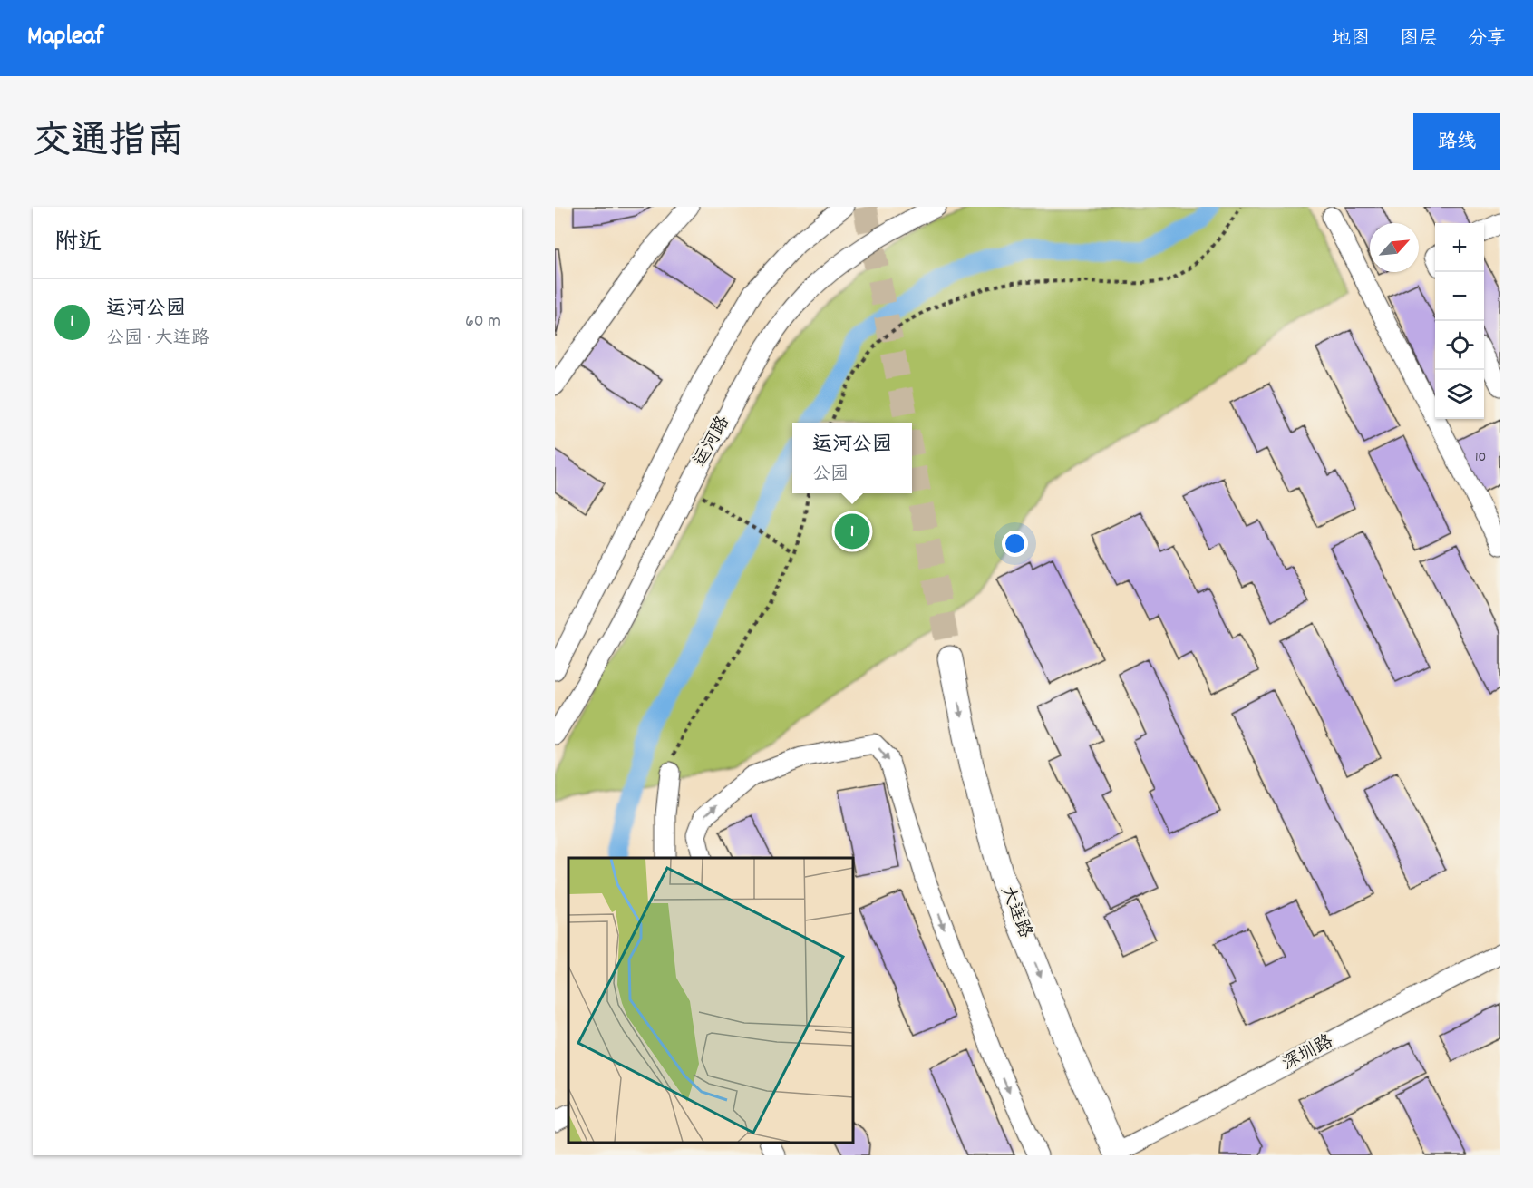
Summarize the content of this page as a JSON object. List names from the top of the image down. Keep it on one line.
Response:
{"streets":{"main road":["大连路"],"street":["运河路","深圳路"]},"crossings":[["大连路","深圳路"]],"one_way":["大连路"],"house_numbers":["10"],"north":"top right","page":{"header":"Mapleaf","nav":["地图","图层","分享"],"title":"交通指南","buttons":"路线","heading":"附近","map_buttons":["+","−"],"list":[{"mark":"1","name":"运河公园","note":"公园 · 大连路","value":"60 m"}],"popup":["运河公园","公园"],"pins":"1"}}
